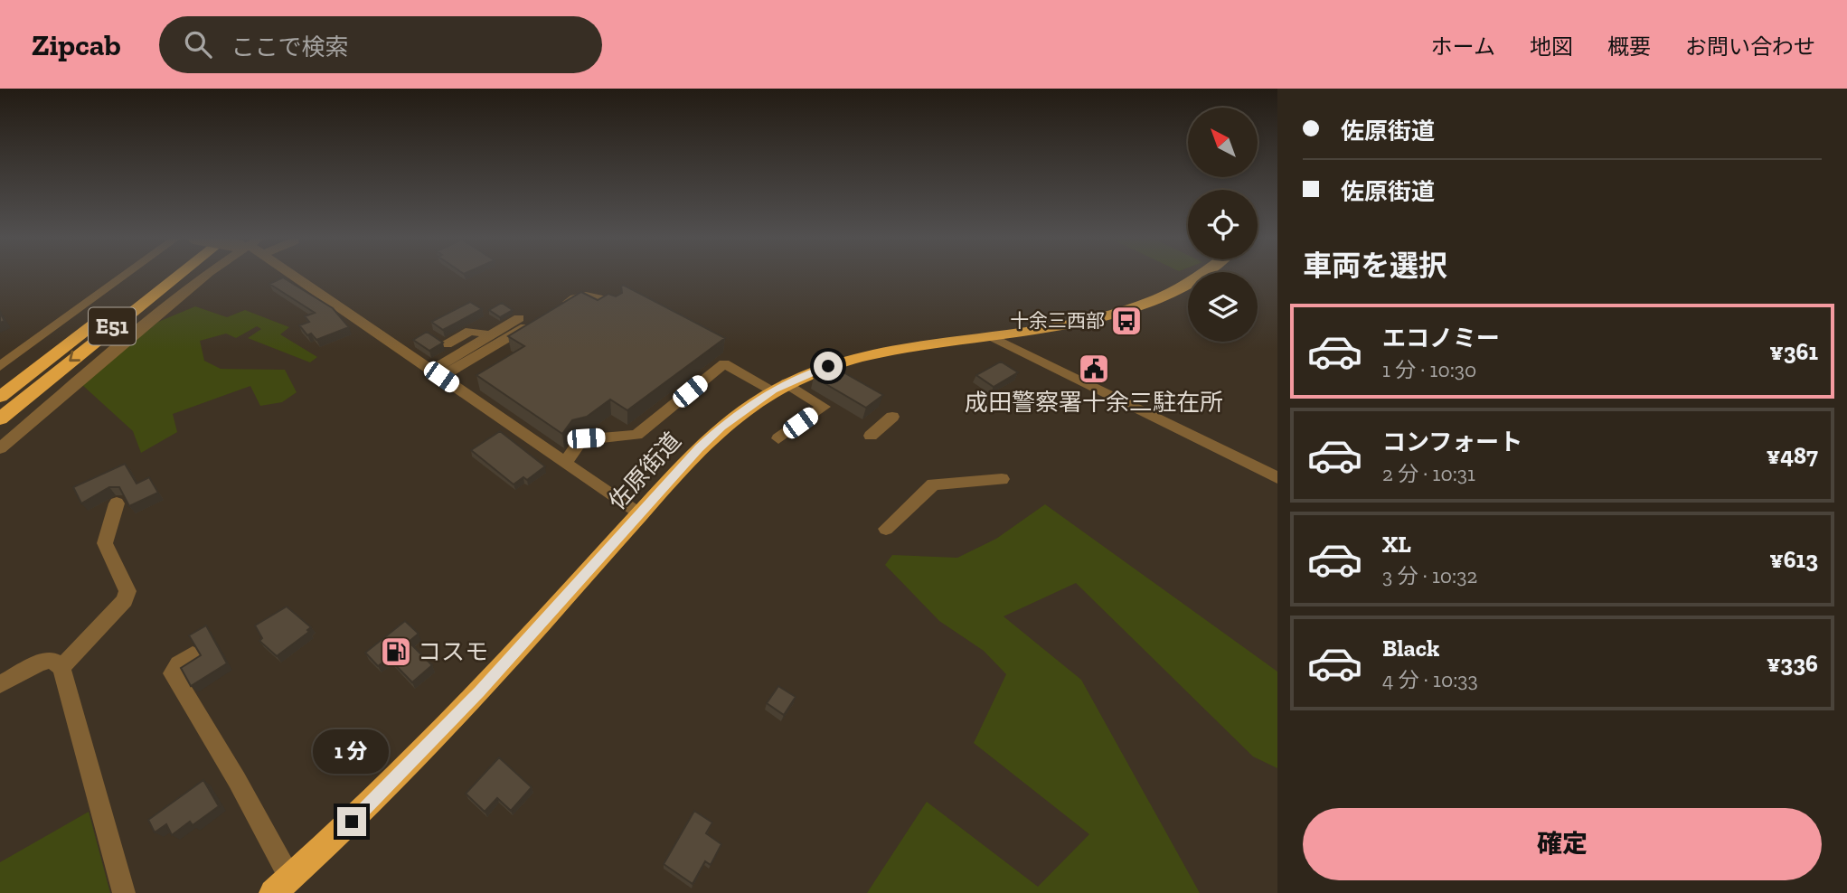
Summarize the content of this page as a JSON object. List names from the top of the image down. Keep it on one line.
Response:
{"streets":{"highway":["E51","佐原街道"]},"places":{"bus stop":["十余三西部"],"public building":["成田警察署十余三駐在所"],"fuel station":["コスモ"]},"north":"top left","page":{"header":"Zipcab","search":"ここで検索","nav":["ホーム","地図","概要","お問い合わせ"],"banner":["佐原街道","佐原街道"],"heading":"車両を選択","list":[{"name":"エコノミー","note":"1 分 · 10:30","value":"¥361"},{"name":"コンフォート","note":"2 分 · 10:31","value":"¥487"},{"name":"XL","note":"3 分 · 10:32","value":"¥613"},{"name":"Black","note":"4 分 · 10:33","value":"¥336"}],"bubble":"1 分","buttons":"確定"}}
